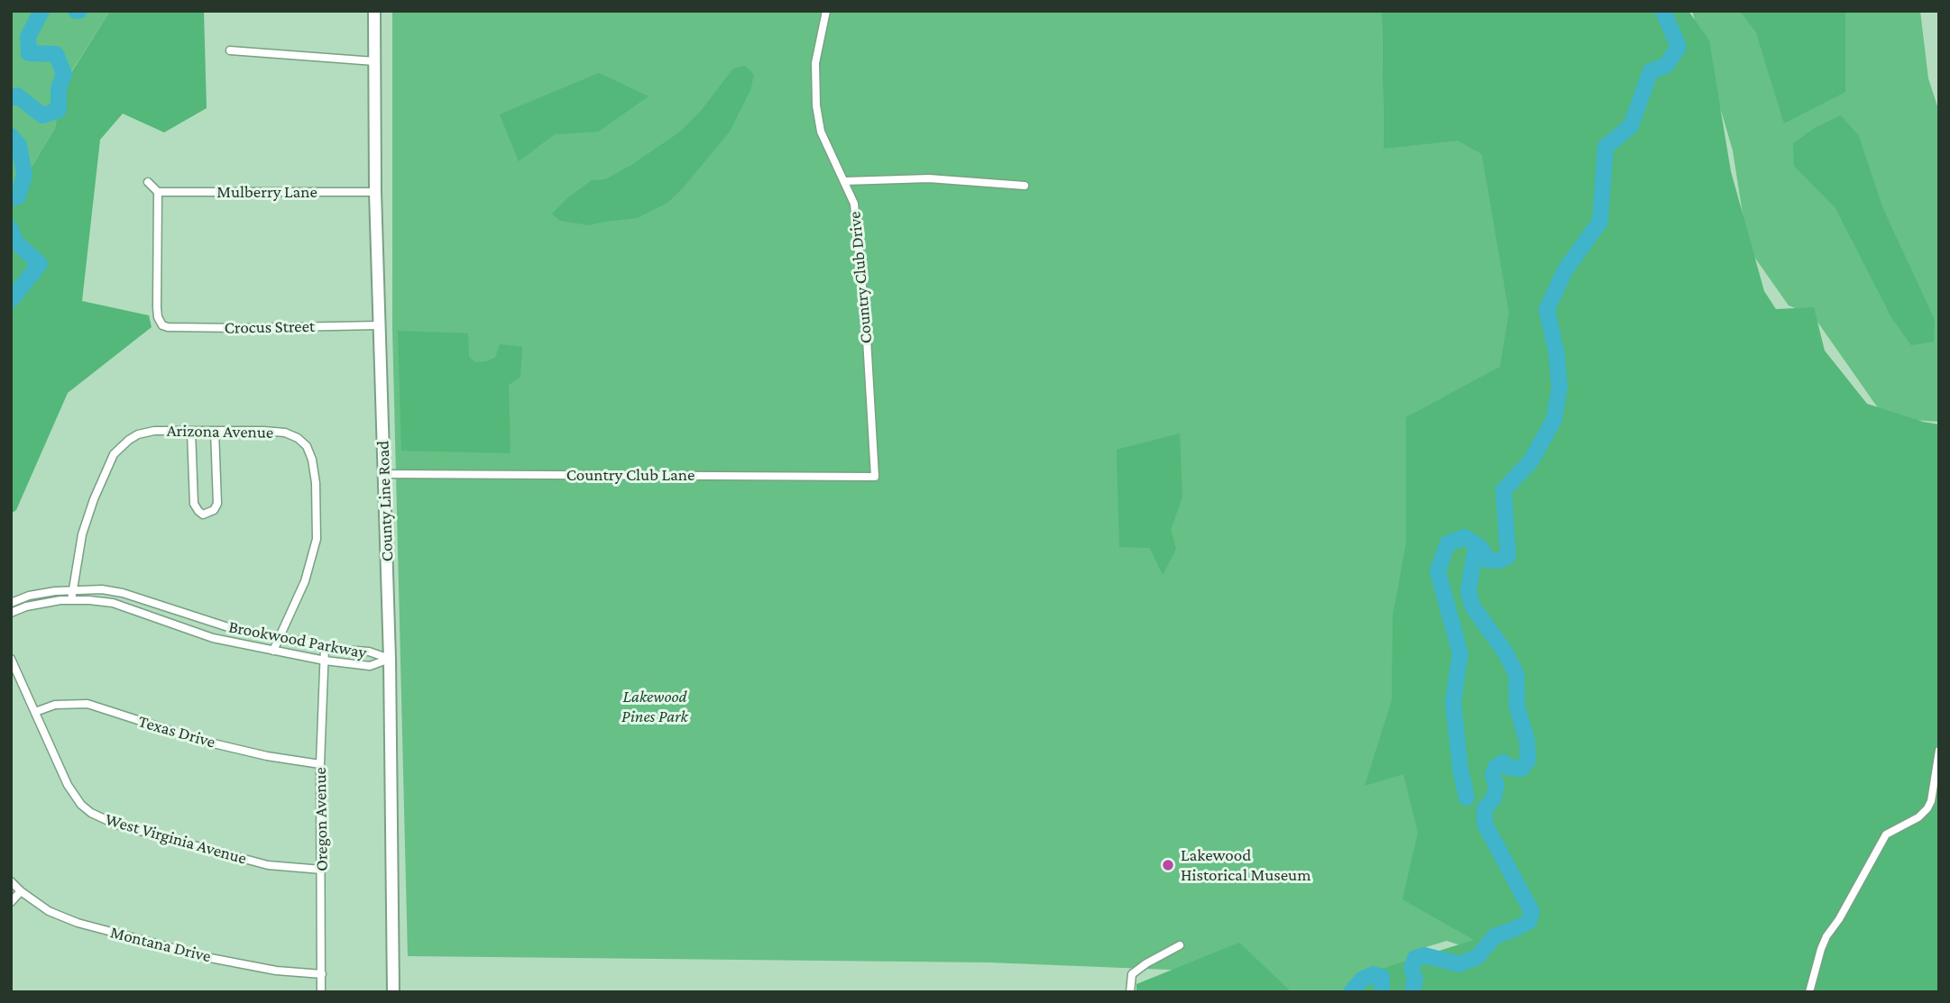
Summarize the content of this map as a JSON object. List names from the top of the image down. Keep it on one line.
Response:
{"streets":{"main road":["County Line Road"],"street":["Mulberry Lane","Country Club Drive","Crocus Street","Arizona Avenue","Country Club Lane","Brookwood Parkway","Texas Drive","Oregon Avenue","West Virginia Avenue","Montana Drive"]},"crossings":[["Mulberry Lane","Crocus Street"],["Mulberry Lane","County Line Road"],["Country Club Drive","Country Club Lane"],["Crocus Street","County Line Road"],["Arizona Avenue","Brookwood Parkway"],["Country Club Lane","County Line Road"],["County Line Road","Brookwood Parkway"],["Brookwood Parkway","Oregon Avenue"],["Texas Drive","Oregon Avenue"],["Texas Drive","West Virginia Avenue"],["Oregon Avenue","West Virginia Avenue"],["Oregon Avenue","Montana Drive"]],"parks":["Lakewood Pines Park"],"places":["Lakewood Historical Museum"]}
